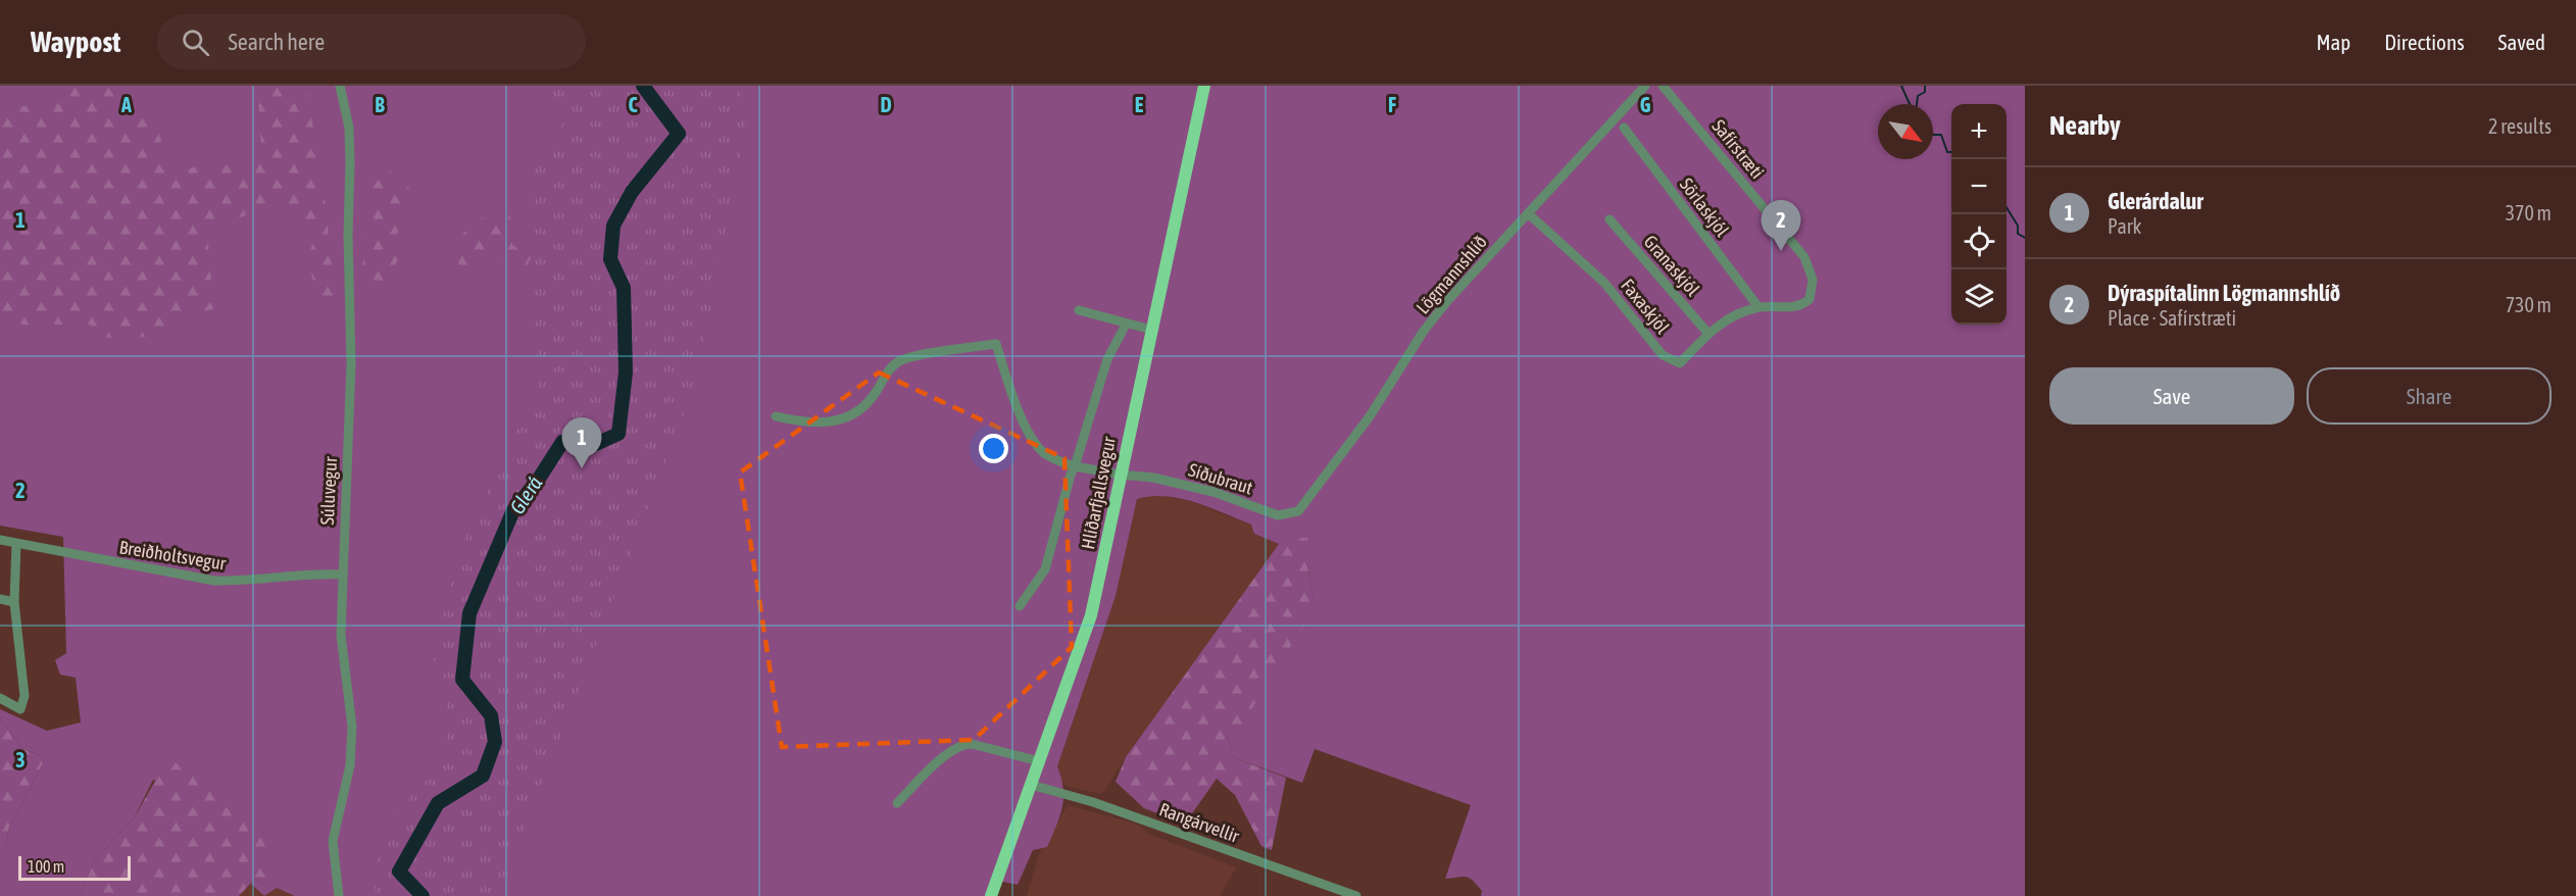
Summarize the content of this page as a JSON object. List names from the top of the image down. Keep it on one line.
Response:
{"streets":{"main road":["Hlíðarfjallsvegur"],"street":["Safírstræti","Sörlaskjól","Granaskjól","Lögmannshlíð","Faxaskjól","Síðubraut","Súluvegur","Breiðholtsvegur","Rangárvellir"]},"crossings":[["Safírstræti","Faxaskjól"],["Sörlaskjól","Faxaskjól"],["Granaskjól","Faxaskjól"],["Lögmannshlíð","Faxaskjól"],["Lögmannshlíð","Síðubraut"],["Síðubraut","Hlíðarfjallsvegur"],["Súluvegur","Breiðholtsvegur"],["Hlíðarfjallsvegur","Rangárvellir"]],"water":["Glerá"],"scale_bar":"100 m","north":"bottom right","page":{"header":"Waypost","search":"Search here","nav":["Map","Directions","Saved"],"heading":["Nearby","2 results"],"map_buttons":["+","−"],"list":[{"mark":"1","name":"Glerárdalur","note":"Park","value":"370 m"},{"mark":"2","name":"Dýraspítalinn Lögmannshlíð","note":"Place · Safírstræti","value":"730 m"}],"pins":["2","1"],"buttons":["Save","Share"],"scale":"100 m"},"grid":{"columns":["A","B","C","D","E","F","G"],"rows":["1","2","3"]}}
